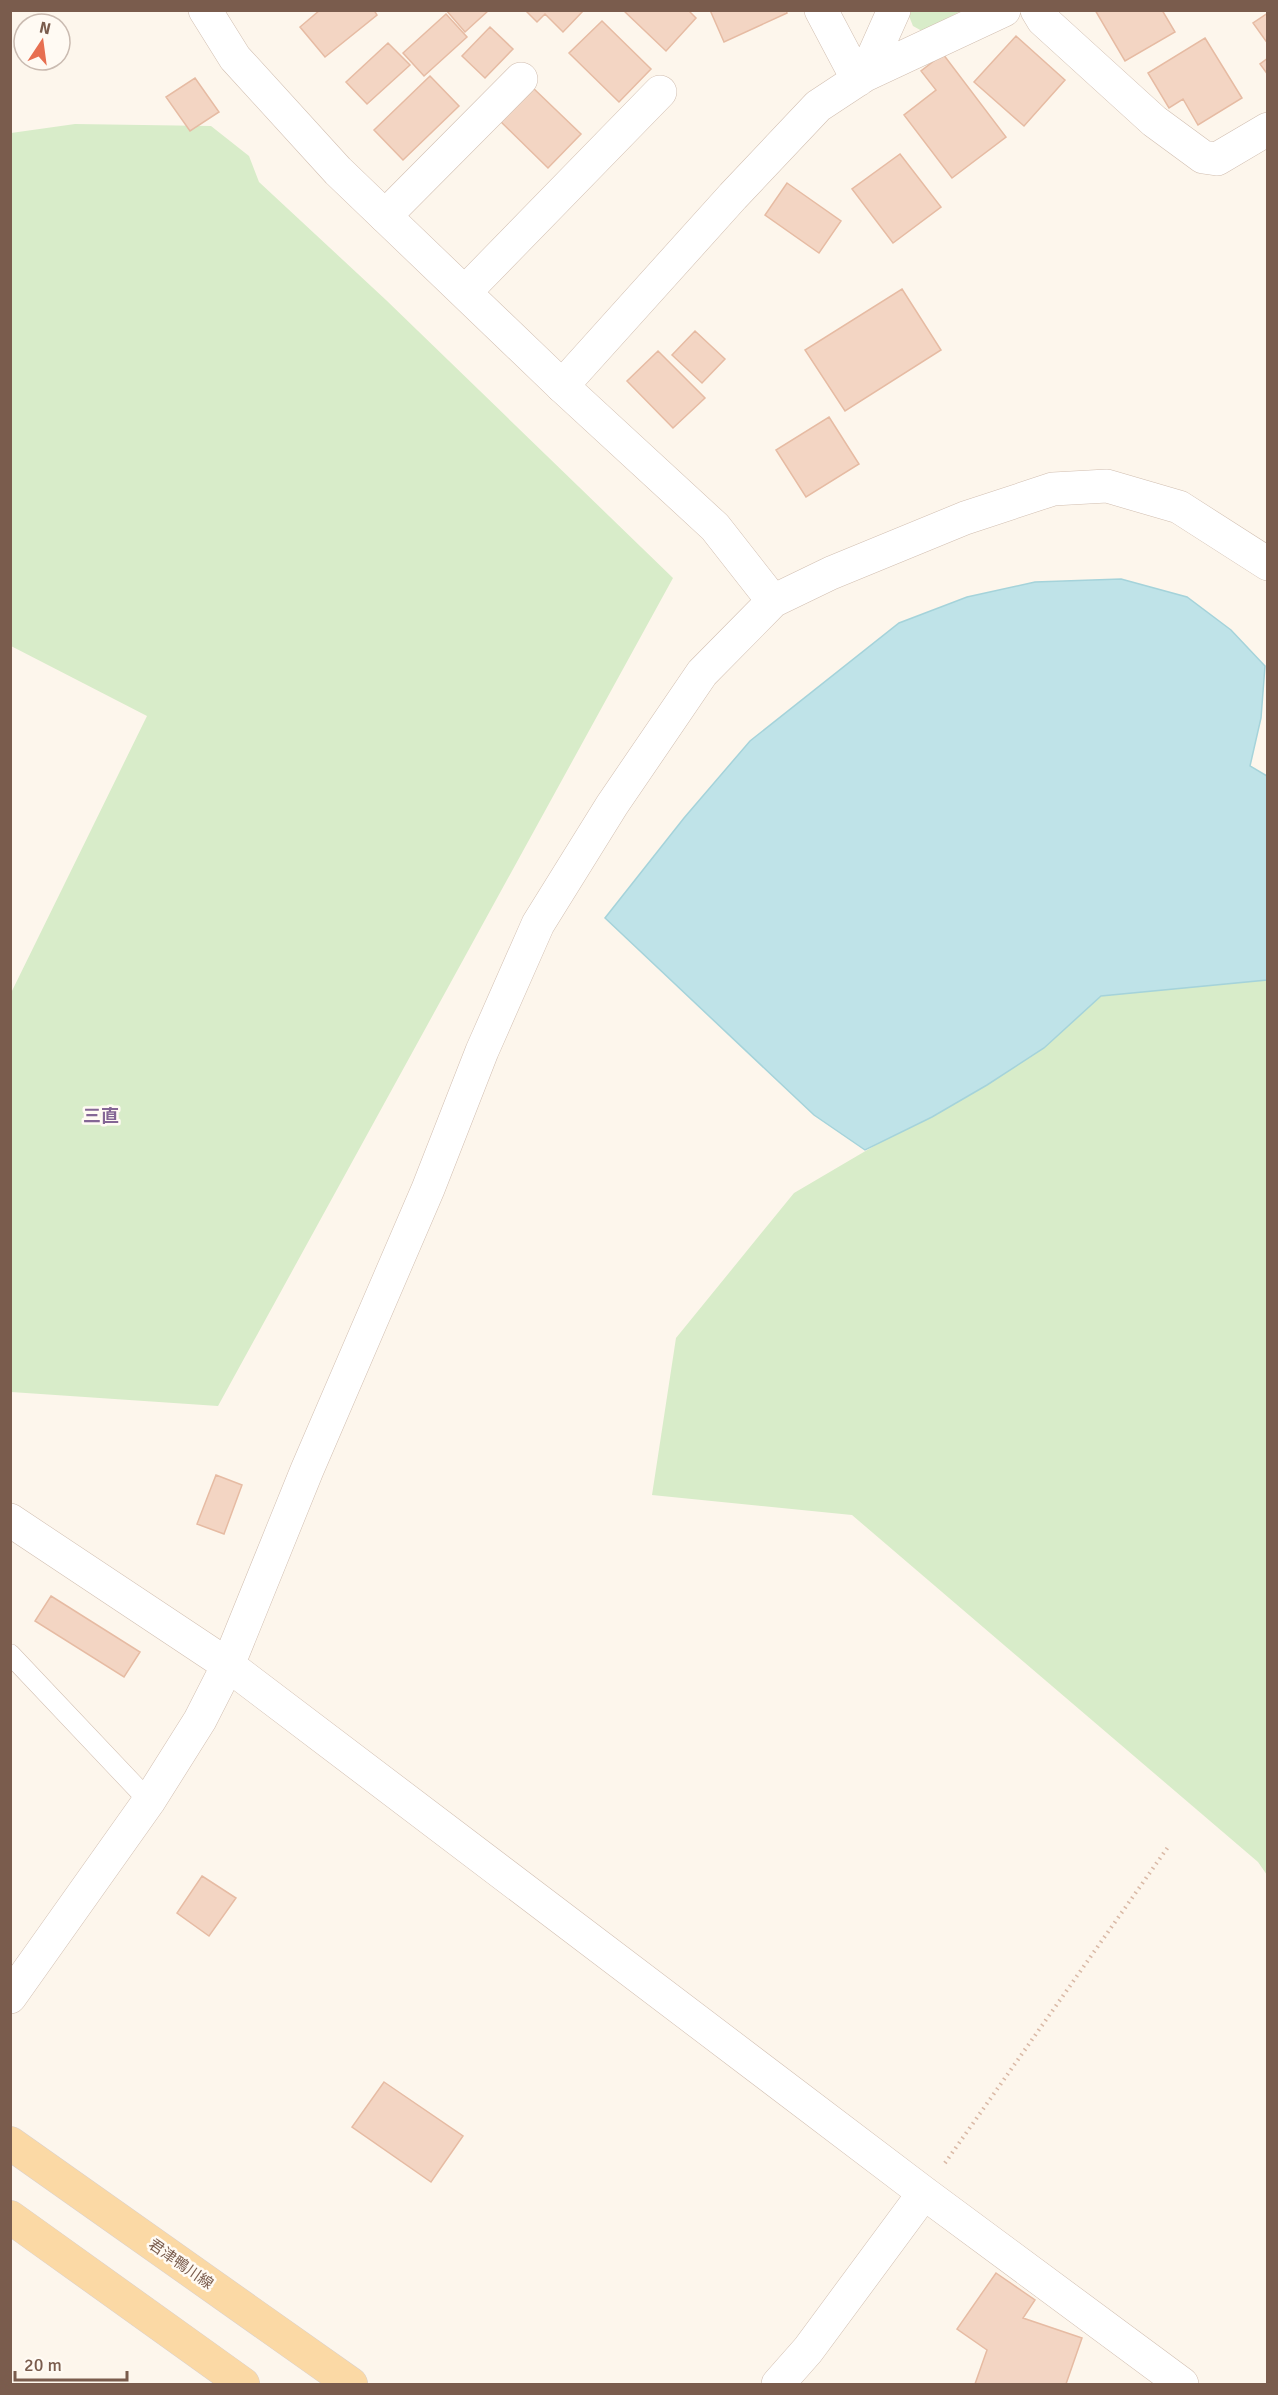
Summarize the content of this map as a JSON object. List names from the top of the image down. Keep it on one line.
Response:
{"streets":{"main road":["君津鴨川線"]},"districts":["三直"],"scale_bar":"20 m","north":"top"}
